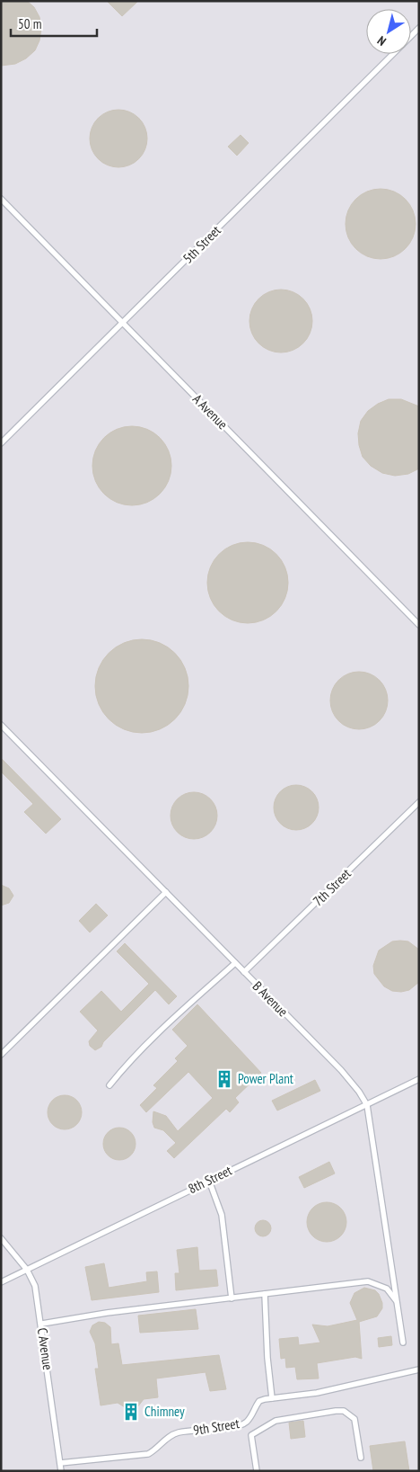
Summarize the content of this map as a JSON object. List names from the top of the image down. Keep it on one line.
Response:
{"streets":{"lane":["5th Street","A Avenue","7th Street","B Avenue","8th Street","C Avenue","9th Street"]},"crossings":[["5th Street","A Avenue"],["7th Street","B Avenue"],["B Avenue","8th Street"],["8th Street","C Avenue"],["C Avenue","9th Street"]],"places":{"building":["Power Plant","Chimney"]},"scale_bar":"50 m","north":"bottom left"}
